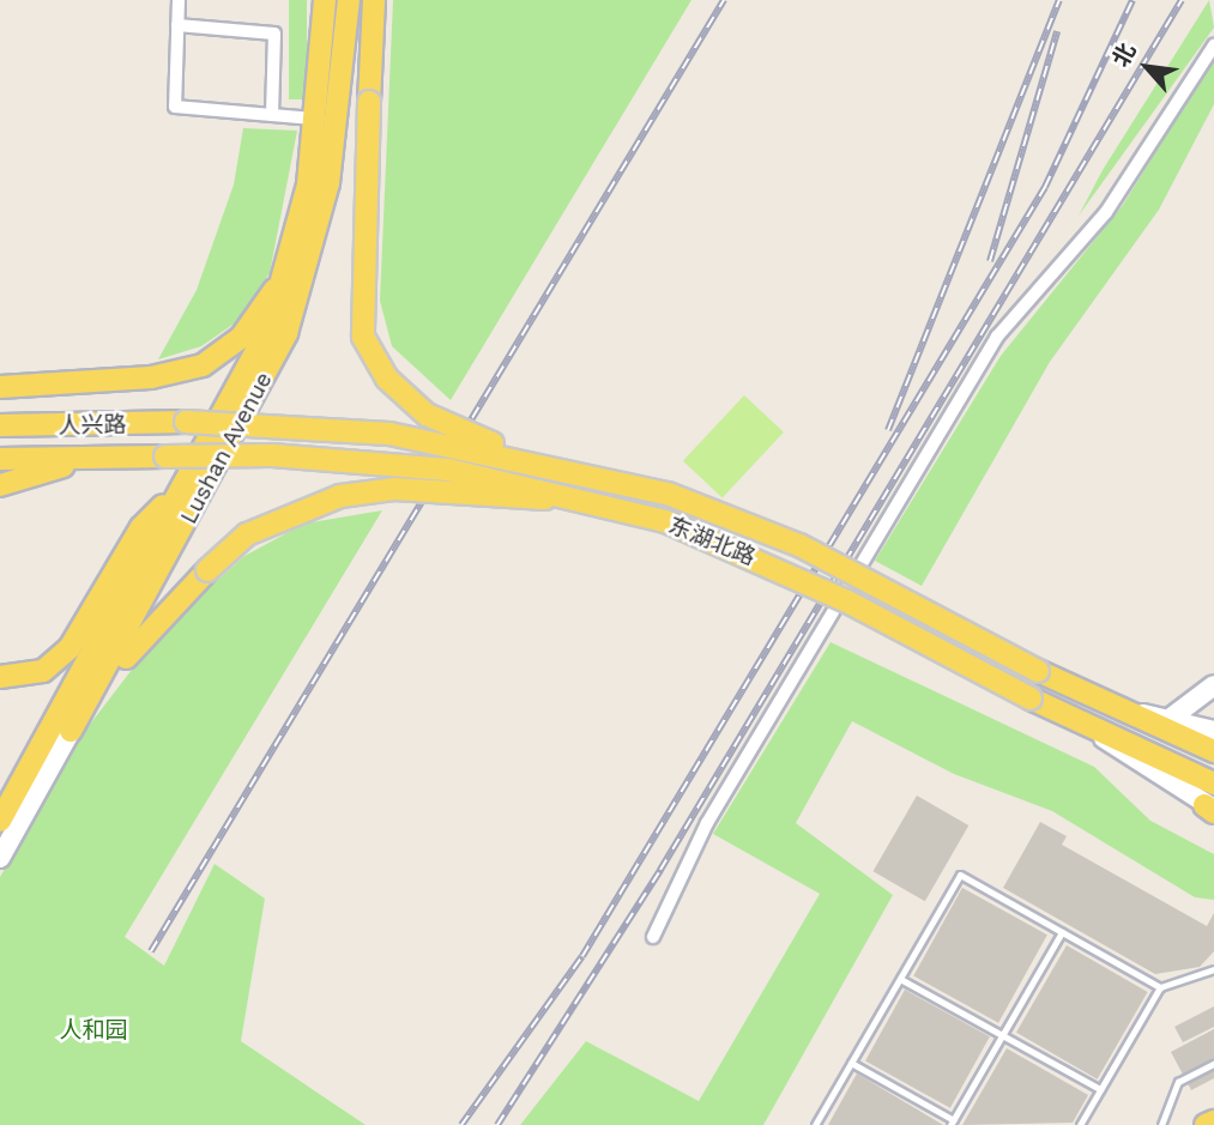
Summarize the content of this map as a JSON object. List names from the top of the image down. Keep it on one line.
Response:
{"streets":{"main road":["人兴路","Lushan Avenue","东湖北路"]},"crossings":[["人兴路","东湖北路"]],"parks":["人和园"],"north":"top left"}
